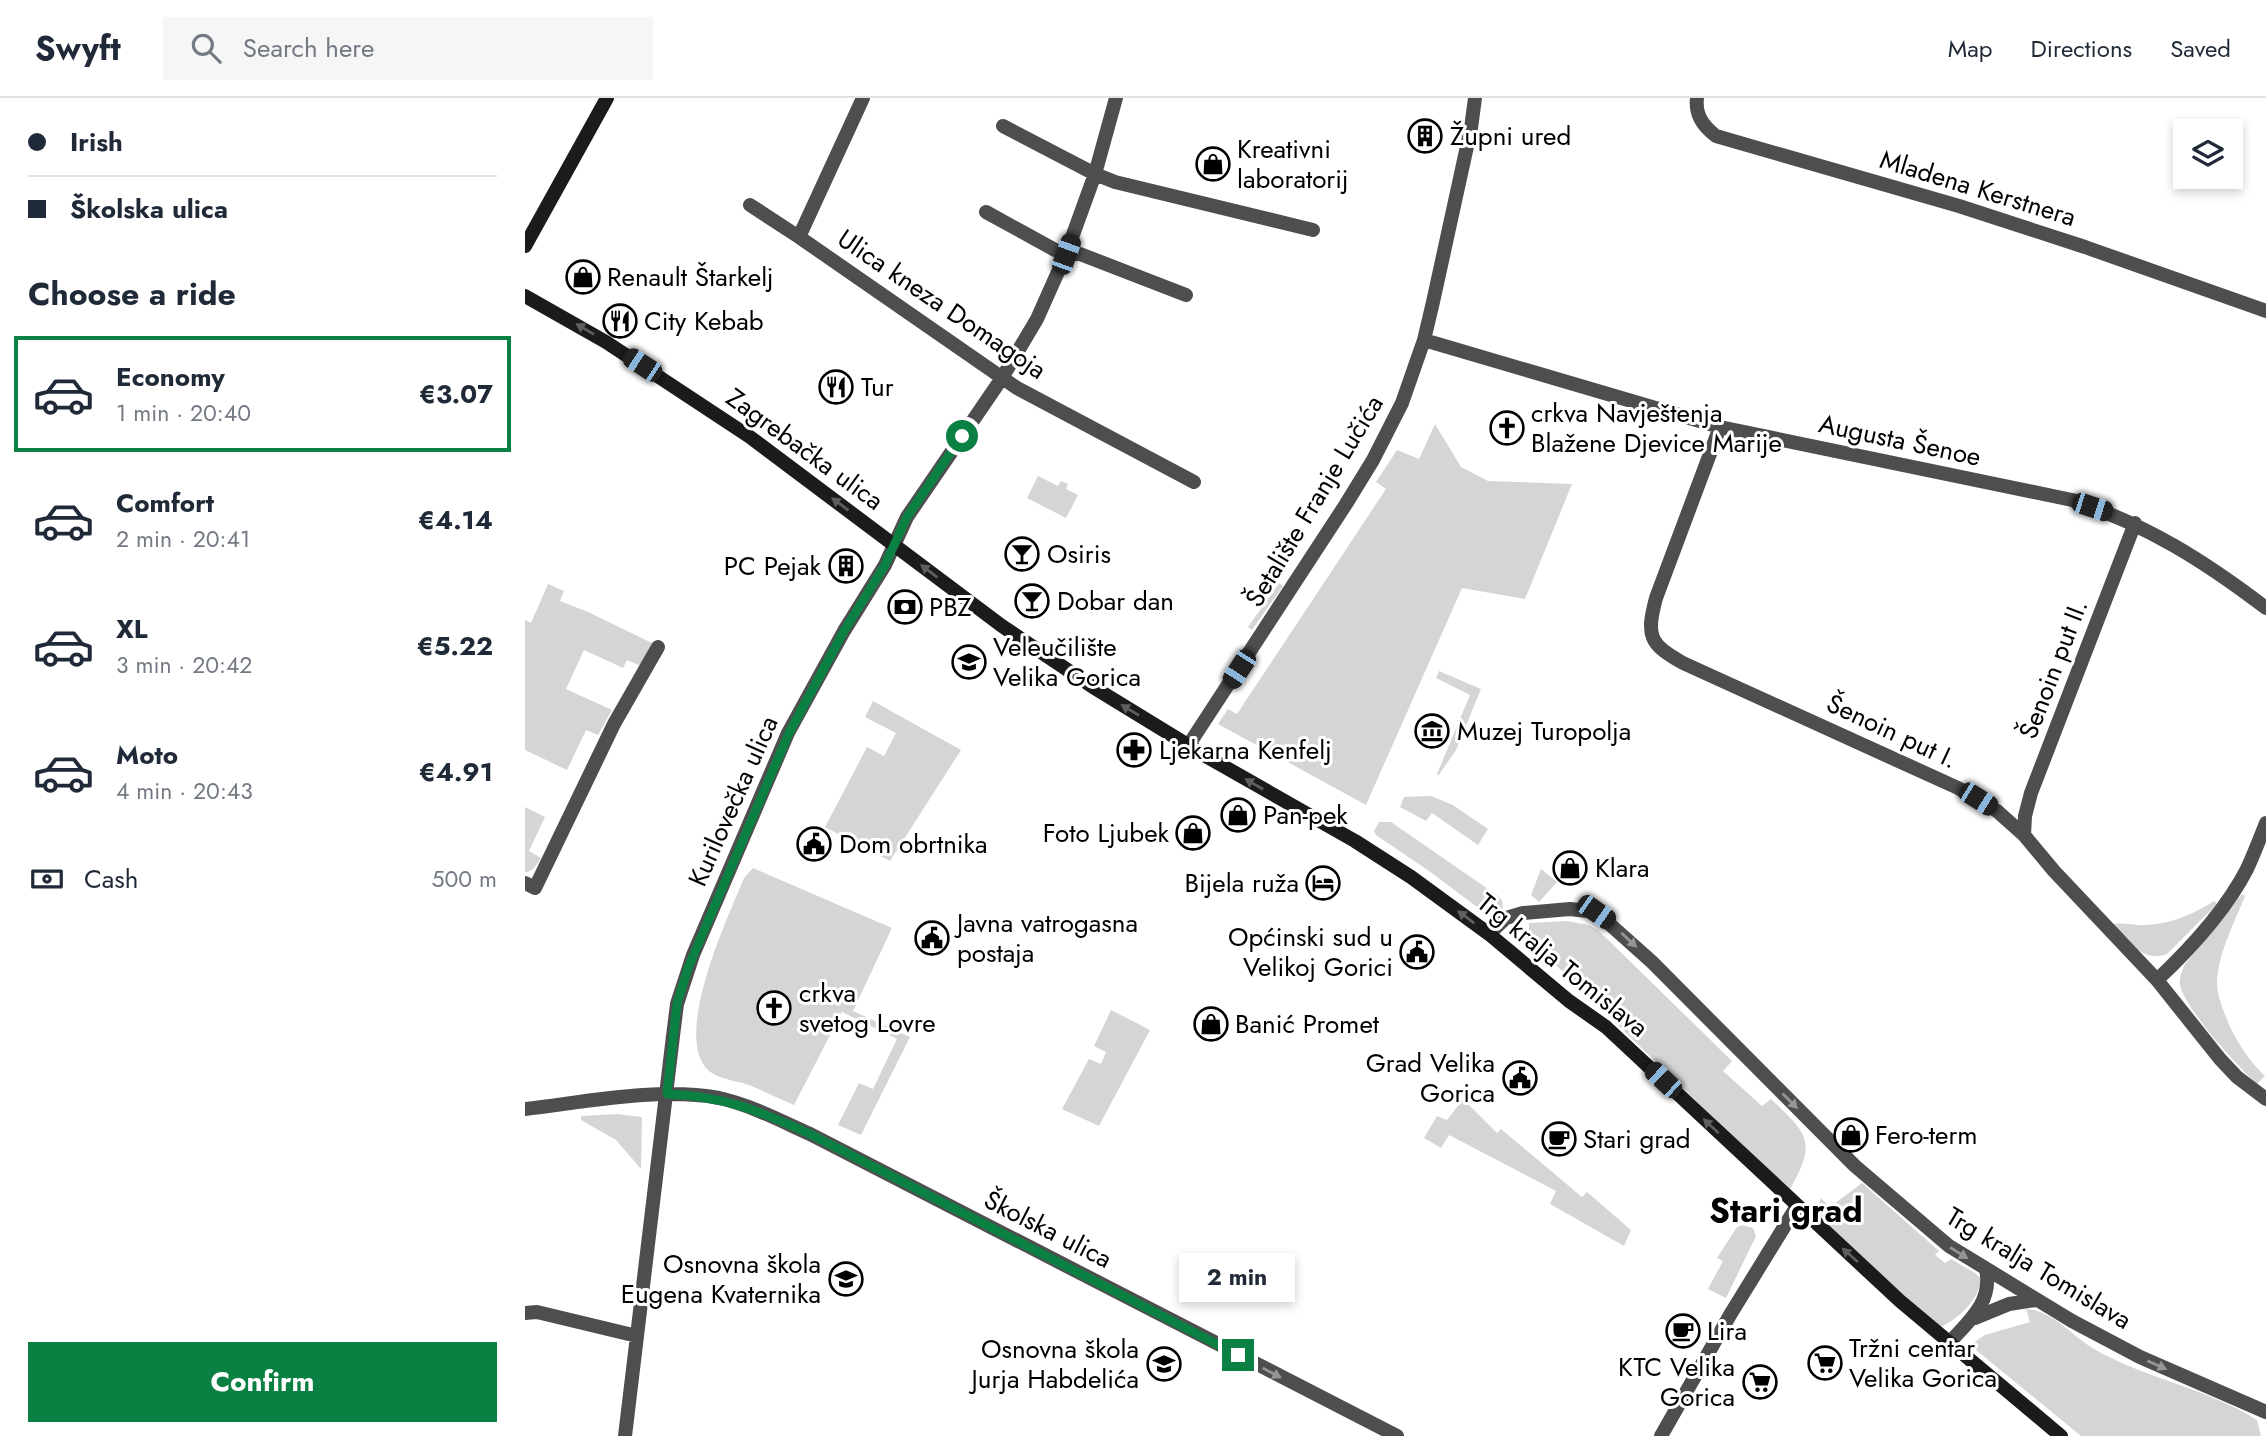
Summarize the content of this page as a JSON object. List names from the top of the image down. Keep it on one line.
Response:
{"streets":{"main road":["Zagrebačka ulica","Trg kralja Tomislava"],"street":["Mladena Kerstnera","Ulica kneza Domagoja","Augusta Šenoe","Šetalište Franje Lučića","Šenoin put II.","Šenoin put I.","Kurilovečka ulica","Školska ulica"]},"crossings":[["Ulica kneza Domagoja","Kurilovečka ulica"],["Augusta Šenoe","Šetalište Franje Lučića"],["Augusta Šenoe","Šenoin put II."],["Augusta Šenoe","Šenoin put I."],["Zagrebačka ulica","Šetalište Franje Lučića"],["Zagrebačka ulica","Kurilovečka ulica"],["Zagrebačka ulica","Trg kralja Tomislava"],["Šetalište Franje Lučića","Trg kralja Tomislava"],["Šenoin put II.","Šenoin put I."],["Kurilovečka ulica","Školska ulica"]],"one_way":["Zagrebačka ulica","Školska ulica"],"districts":["Stari grad"],"places":{"building":["Župni ured","PC Pejak"],"shop":["Kreativni laboratorij","Renault Štarkelj","Pan-pek","Foto Ljubek","Klara","Banić Promet","Fero-term"],"restaurant":["City Kebab","Tur"],"church":["crkva Navještenja Blažene Djevice Marije","crkva svetog Lovre"],"bar":["Osiris","Dobar dan"],"bank":["PBZ"],"school or university":["Veleučilište Velika Gorica","Osnovna škola Eugena Kvaternika","Osnovna škola Jurja Habdelića"],"museum":["Muzej Turopolja"],"pharmacy":["Ljekarna Kenfelj"],"public building":["Dom obrtnika","Javna vatrogasna postaja","Općinski sud u Velikoj Gorici","Grad Velika Gorica"],"hotel":["Bijela ruža"],"cafe":["Stari grad","Lira"],"supermarket":["Tržni centar Velika Gorica","KTC Velika Gorica"]},"page":{"header":"Swyft","search":"Search here","nav":["Map","Directions","Saved"],"banner":["Irish","Školska ulica"],"heading":"Choose a ride","list":[{"name":"Economy","note":"1 min · 20:40","value":"€3.07"},{"name":"Comfort","note":"2 min · 20:41","value":"€4.14"},{"name":"XL","note":"3 min · 20:42","value":"€5.22"},{"name":"Moto","note":"4 min · 20:43","value":"€4.91"}],"pay":["Cash","500 m"],"bubble":"2 min","buttons":"Confirm"}}
